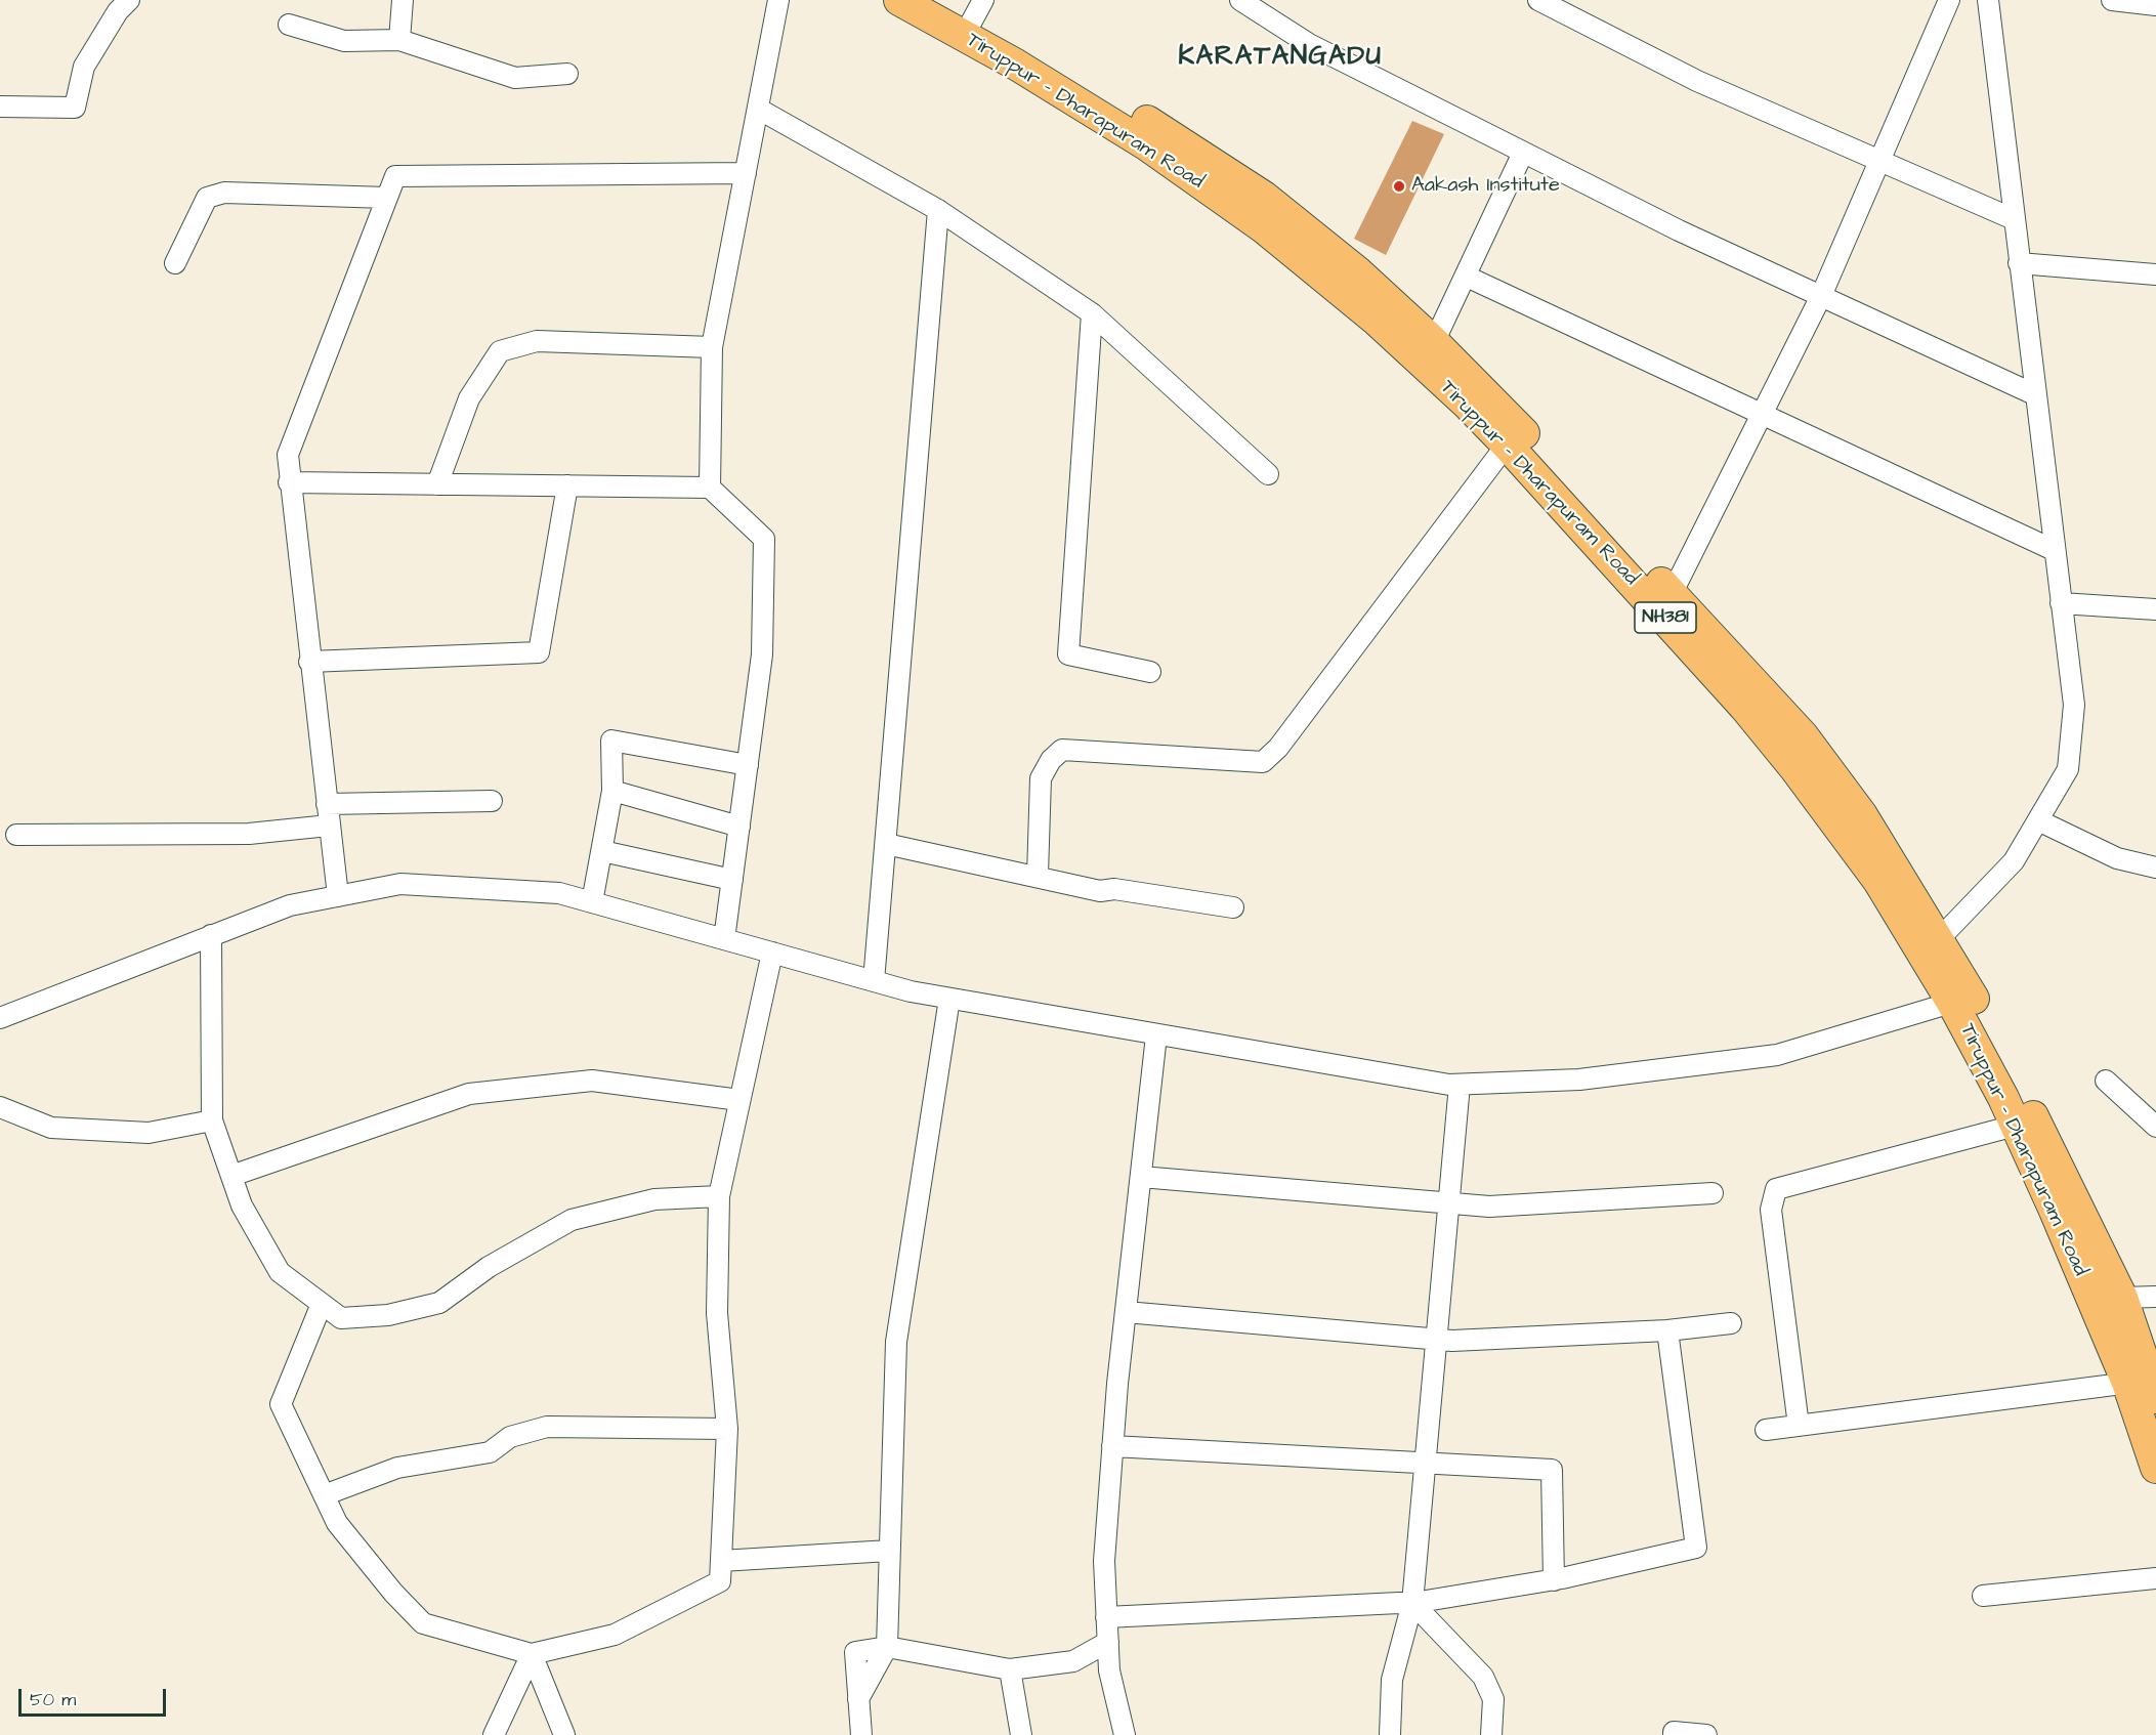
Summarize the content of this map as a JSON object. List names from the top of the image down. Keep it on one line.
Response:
{"streets":{"highway":["Tiruppur - Dharapuram Road","NH381"]},"crossings":[["Tiruppur - Dharapuram Road","NH381"]],"districts":["KARATANGADU"],"places":["Aakash Institute"],"scale_bar":"50 m"}
